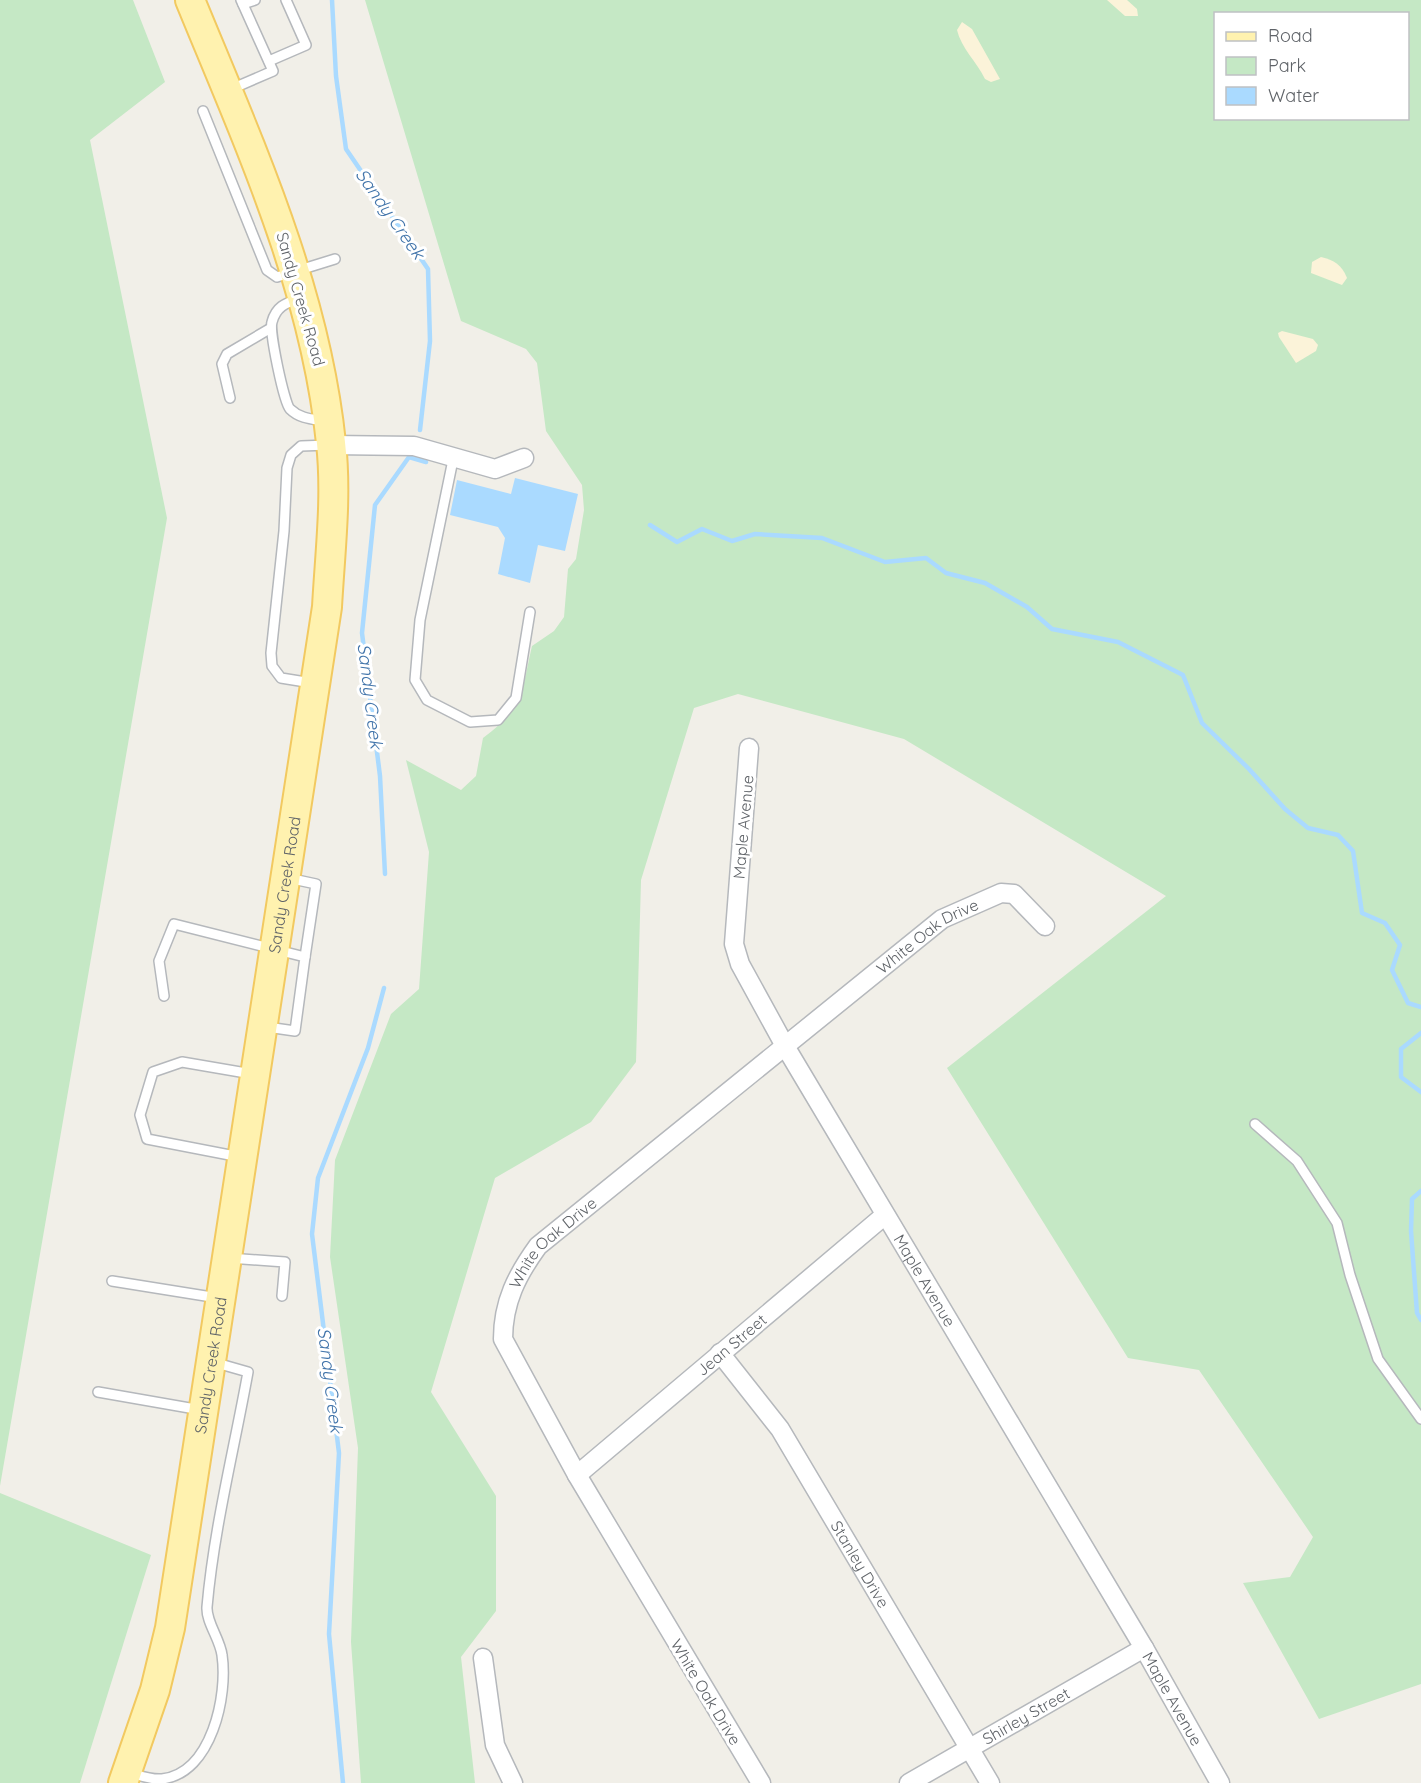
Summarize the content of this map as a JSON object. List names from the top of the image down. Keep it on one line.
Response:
{"streets":{"main road":["Sandy Creek Road"],"street":["Maple Avenue","White Oak Drive","Jean Street","Stanley Drive","Shirley Street"]},"crossings":[["Maple Avenue","White Oak Drive"],["Maple Avenue","Jean Street"],["Maple Avenue","Shirley Street"],["White Oak Drive","Jean Street"],["Jean Street","Stanley Drive"],["Stanley Drive","Shirley Street"]],"water":["Sandy Creek"],"legend":["Road","Park","Water"]}
